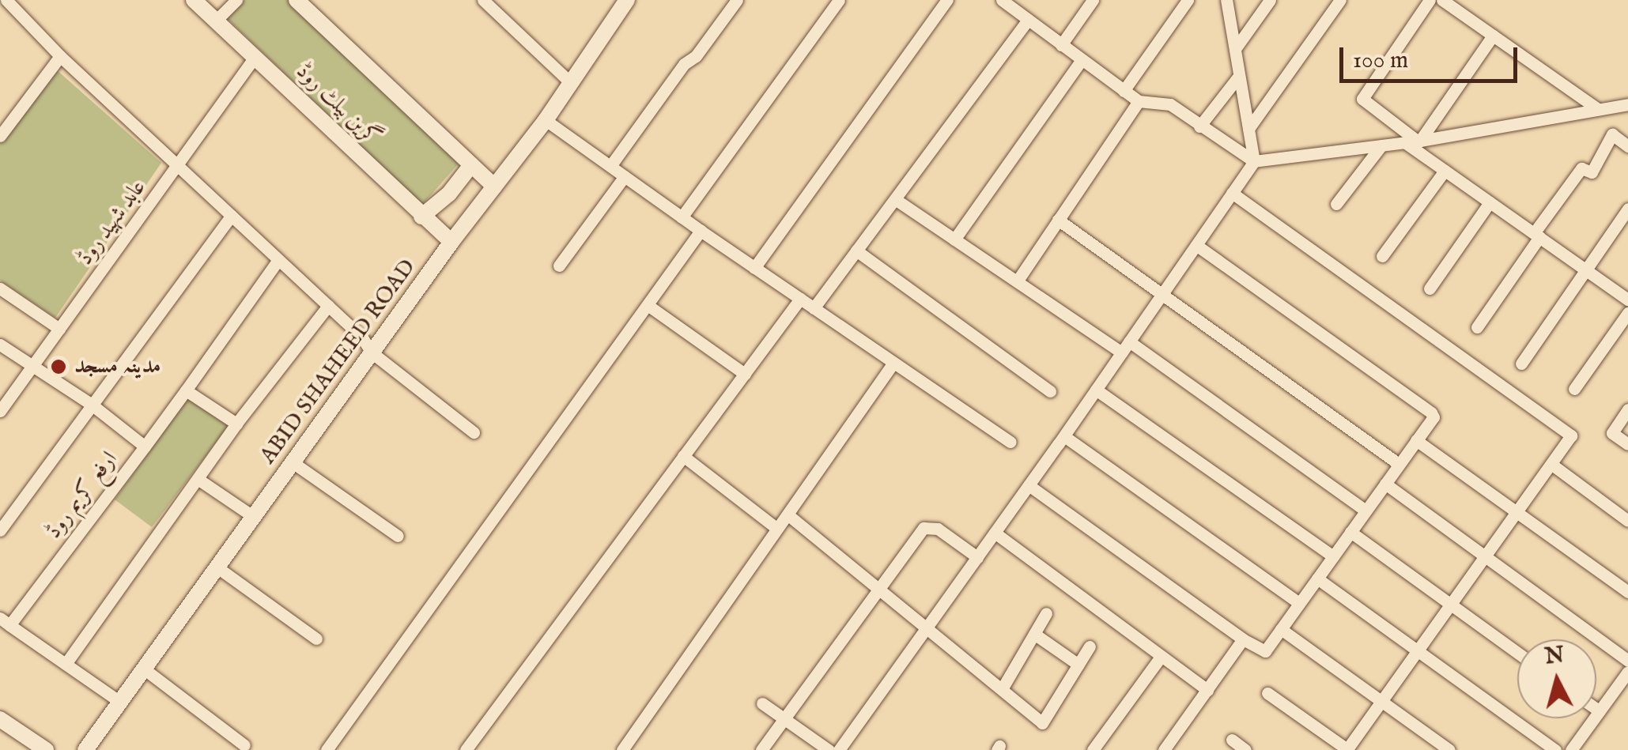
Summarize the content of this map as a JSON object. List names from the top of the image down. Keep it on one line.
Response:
{"streets":{"street":["گرین بیلٹ روڈ","عابد شہید روڈ","ABID SHAHEED ROAD","ارفع کریم روڈ"]},"crossings":[["گرین بیلٹ روڈ","عابد شہید روڈ"],["گرین بیلٹ روڈ","ABID SHAHEED ROAD"],["عابد شہید روڈ","ارفع کریم روڈ"]],"places":["مدینہ مسجد"],"scale_bar":"100 m","north":"top"}
